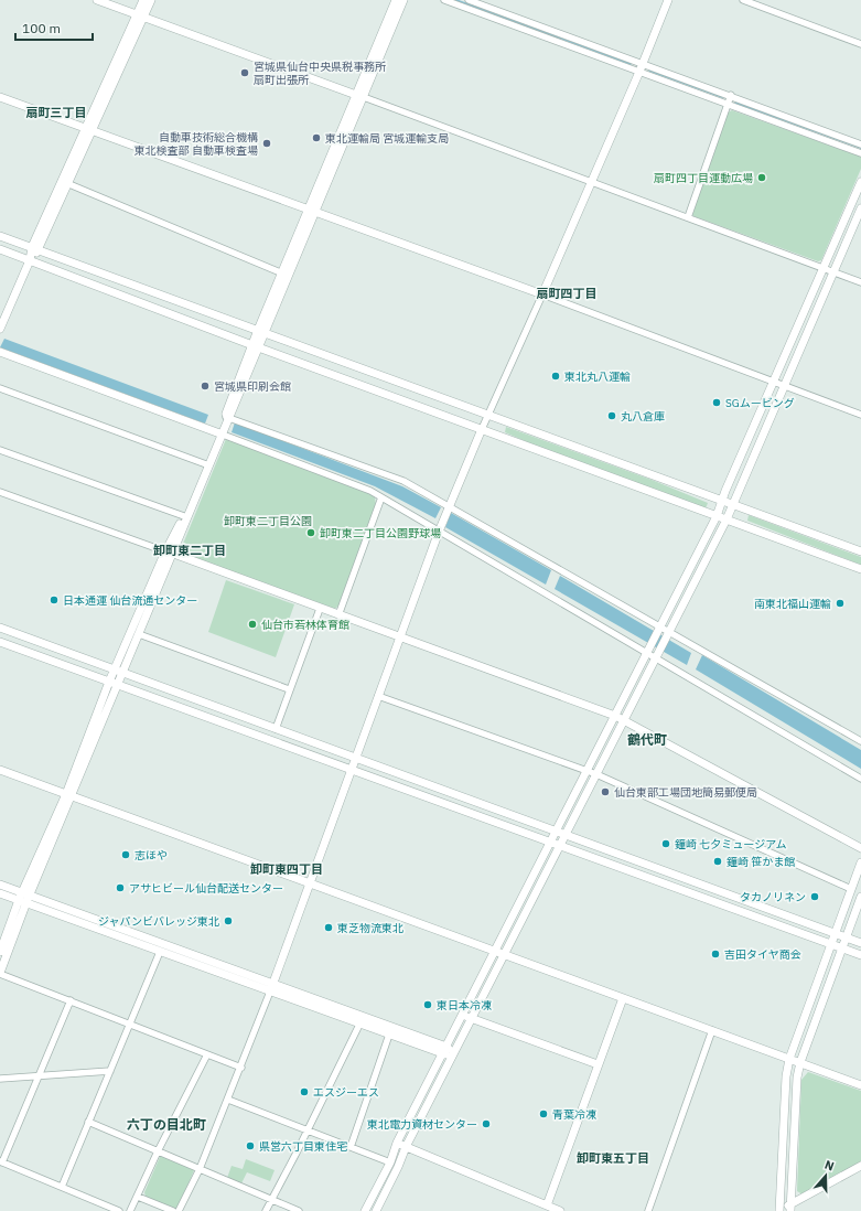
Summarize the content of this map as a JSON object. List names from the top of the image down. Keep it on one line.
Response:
{"districts":["扇町三丁目","扇町四丁目","卸町東二丁目","鶴代町","卸町東四丁目","六丁の目北町","卸町東五丁目"],"parks":["卸町東二丁目公園"],"places":["宮城県仙台中央県税事務所 扇町出張所","東北運輸局 宮城運輸支局","自動車技術総合機構 東北検査部 自動車検査場","扇町四丁目運動広場","東北丸八運輸","宮城県印刷会館","SGムービング","丸八倉庫","卸町東二丁目公園野球場","日本通運 仙台流通センター","南東北福山運輸","仙台市若林体育館","仙台東部工場団地簡易郵便局","鐘崎 七夕ミュージアム","志ほや","鐘崎 笹かま館","アサヒビール仙台配送センター","タカノリネン","ジャパンビバレッジ東北","東芝物流東北","吉田タイヤ商会","東日本冷凍","エスジーエス","青葉冷凍","東北電力資材センター","県営六丁目東住宅"],"scale_bar":"100 m","north":"top"}
